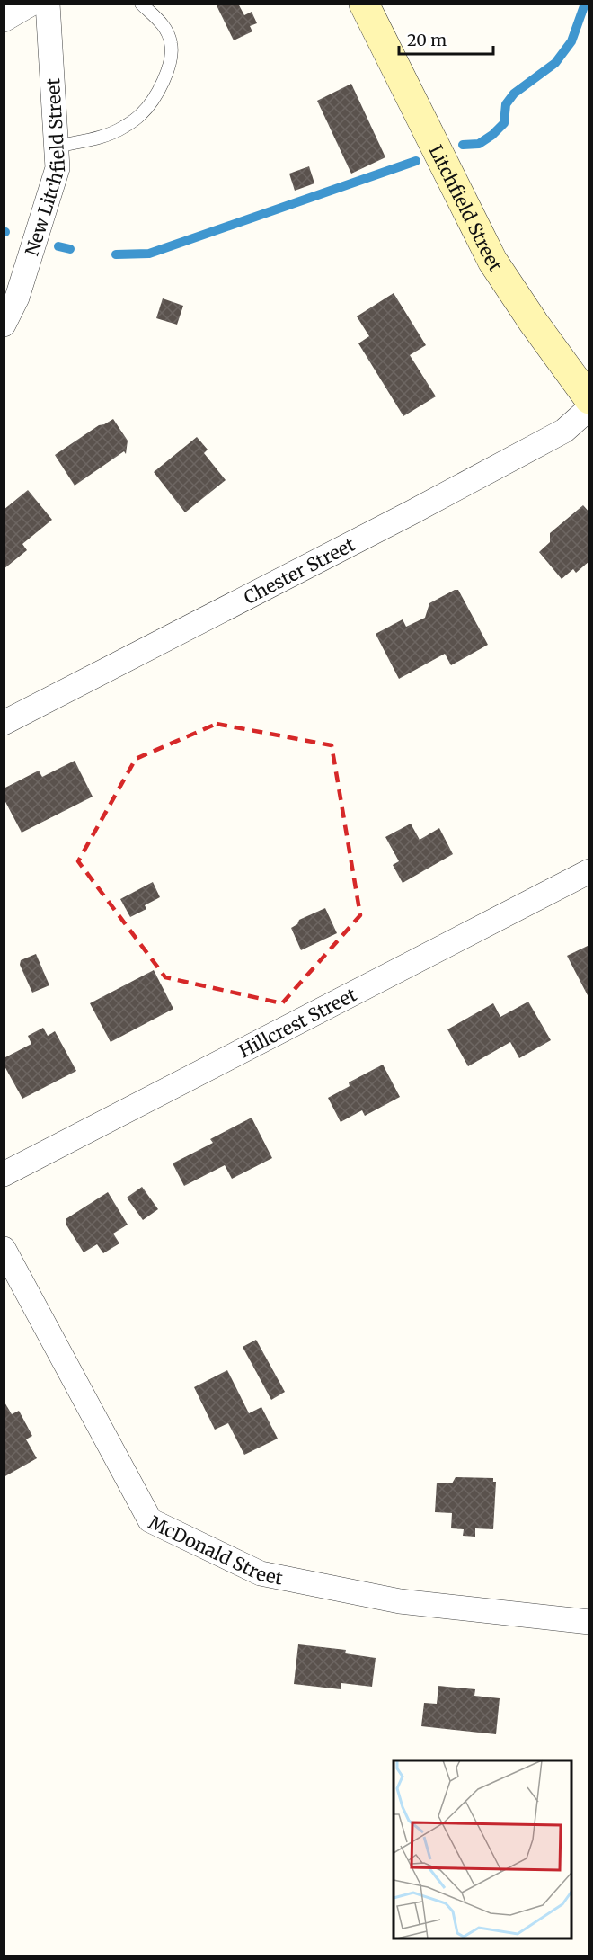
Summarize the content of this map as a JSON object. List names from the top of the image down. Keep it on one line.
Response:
{"streets":{"street":["New Litchfield Street","Litchfield Street","Chester Street","Hillcrest Street","McDonald Street"]},"scale_bar":"20 m"}
